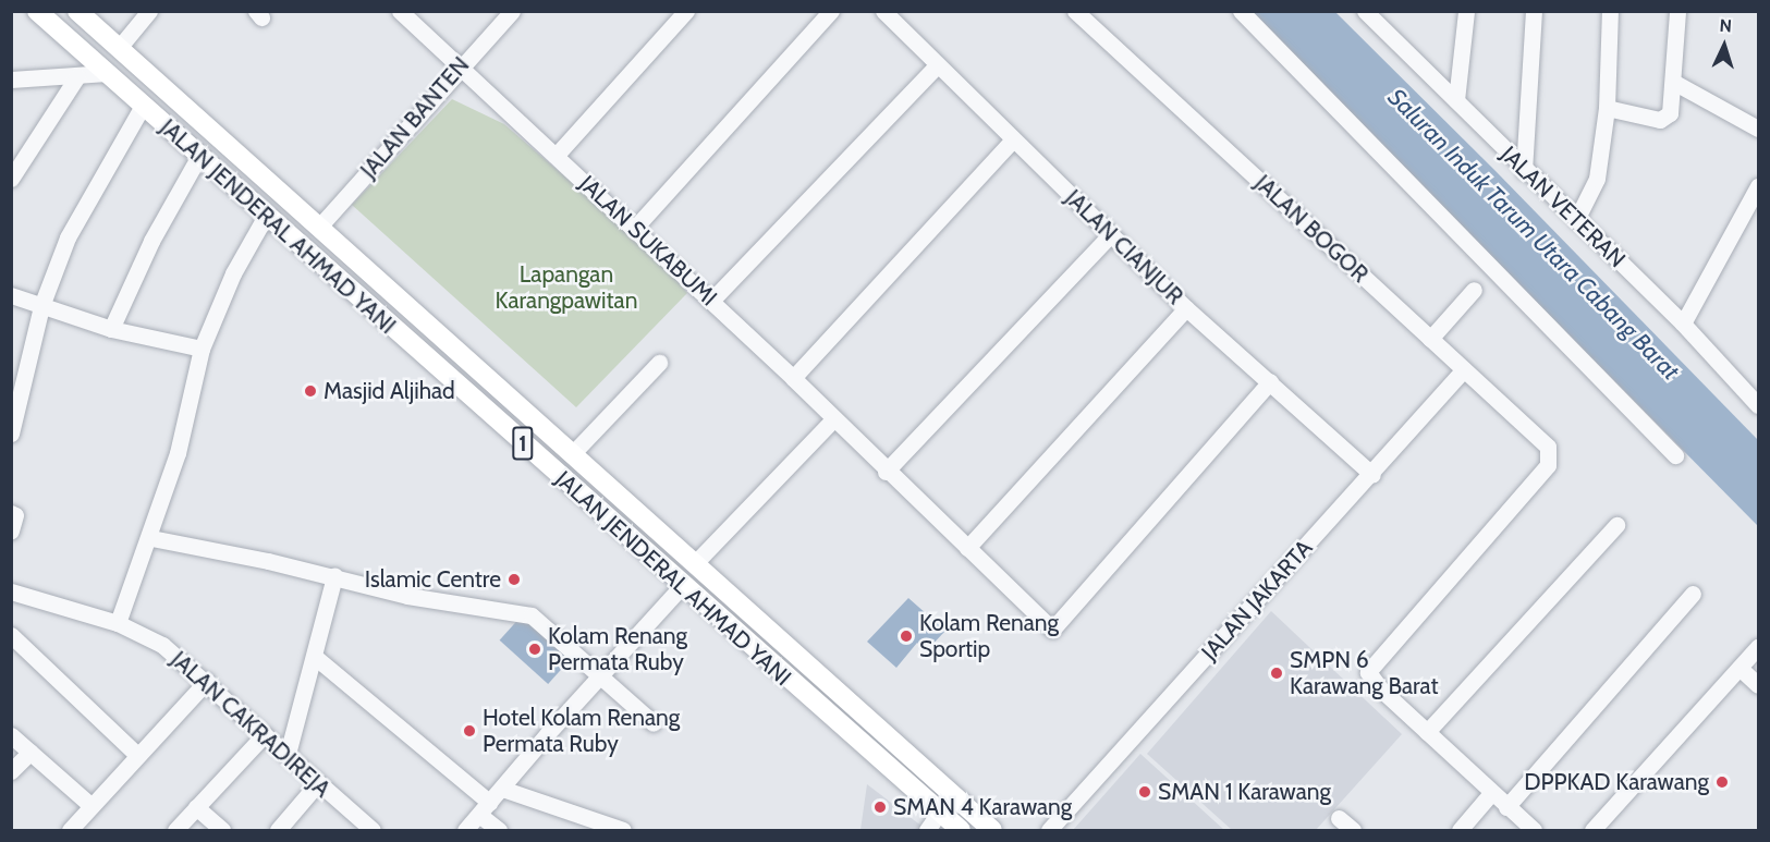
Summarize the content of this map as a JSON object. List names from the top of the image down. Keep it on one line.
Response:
{"streets":{"main road":["JALAN JENDERAL AHMAD YANI","1"],"street":["JALAN BANTEN","JALAN VETERAN","JALAN BOGOR","JALAN SUKABUMI","JALAN CIANJUR","JALAN JAKARTA","JALAN CAKRADIREJA"]},"crossings":[["JALAN BANTEN","JALAN JENDERAL AHMAD YANI"],["JALAN BANTEN","JALAN SUKABUMI"],["JALAN BOGOR","JALAN JAKARTA"],["JALAN SUKABUMI","JALAN CIANJUR"],["JALAN CIANJUR","JALAN JAKARTA"]],"water":["Saluran Induk Tarum Utara Cabang Barat"],"parks":["Lapangan Karangpawitan"],"places":["Masjid Aljihad","Islamic Centre","Kolam Renang Sportip","Kolam Renang Permata Ruby","SMPN 6 Karawang Barat","Hotel Kolam Renang Permata Ruby","DPPKAD Karawang","SMAN 1 Karawang","SMAN 4 Karawang"],"north":"top"}
